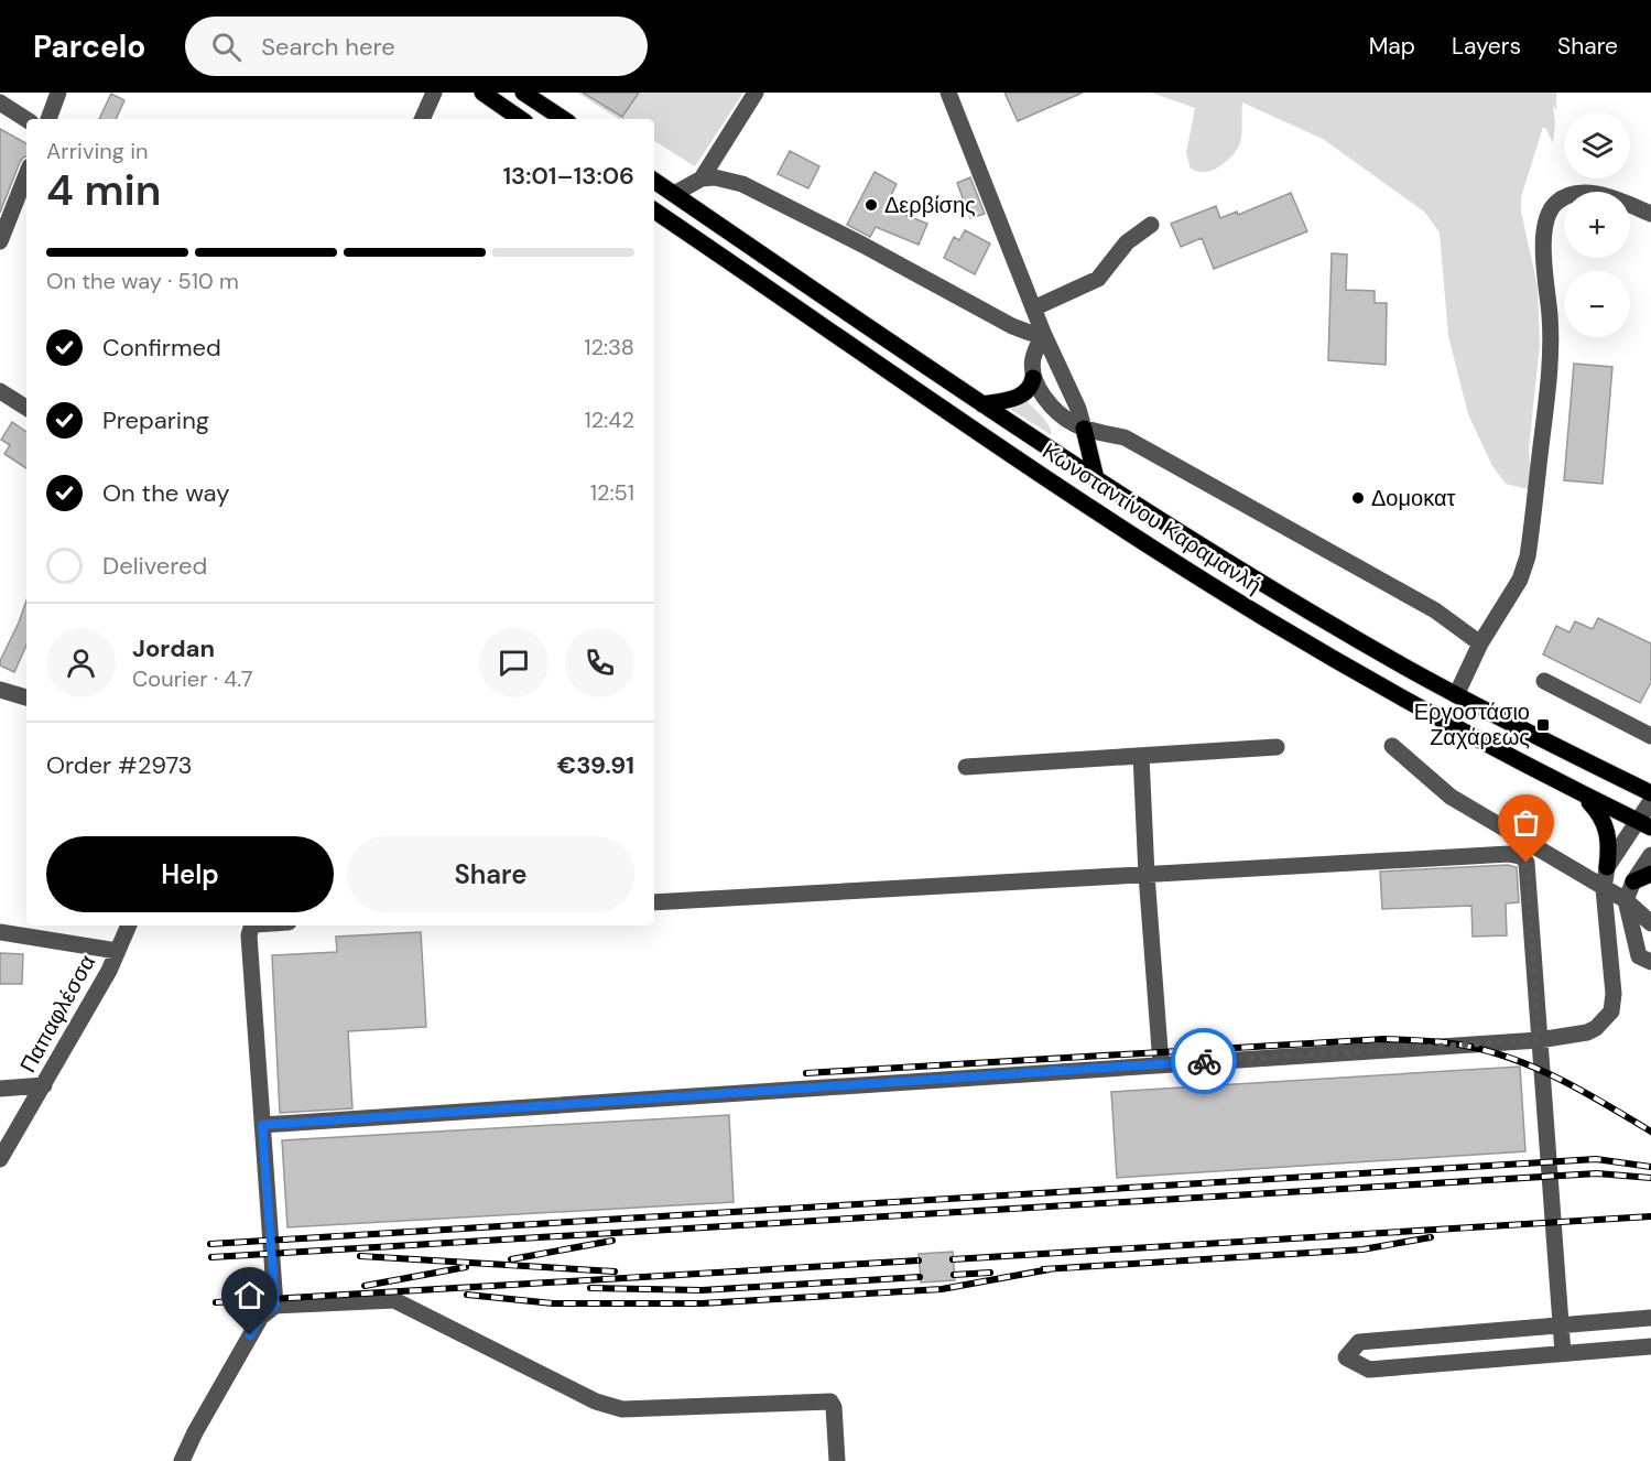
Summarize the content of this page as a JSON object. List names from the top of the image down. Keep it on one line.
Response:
{"streets":{"main road":["Κωνσταντίνου Καραμανλή"],"street":["Παπαφλέσσα"]},"places":{"other":["Δερβίσης","Δομοκατ"],"transit":["Εργοστάσιο Ζαχάρεως"]},"page":{"header":"Parcelo","search":"Search here","nav":["Map","Layers","Share"],"map_buttons":["+","−"],"heading":["4 min","Arriving in","13:01–13:06"],"panel":["Jordan","Courier · 4.7","Order #2973","€39.91"],"bar":"On the way · 510 m","list":[["Confirmed","12:38"],["Preparing","12:42"],["On the way","12:51"],"Delivered"],"buttons":["Help","Share"]}}
